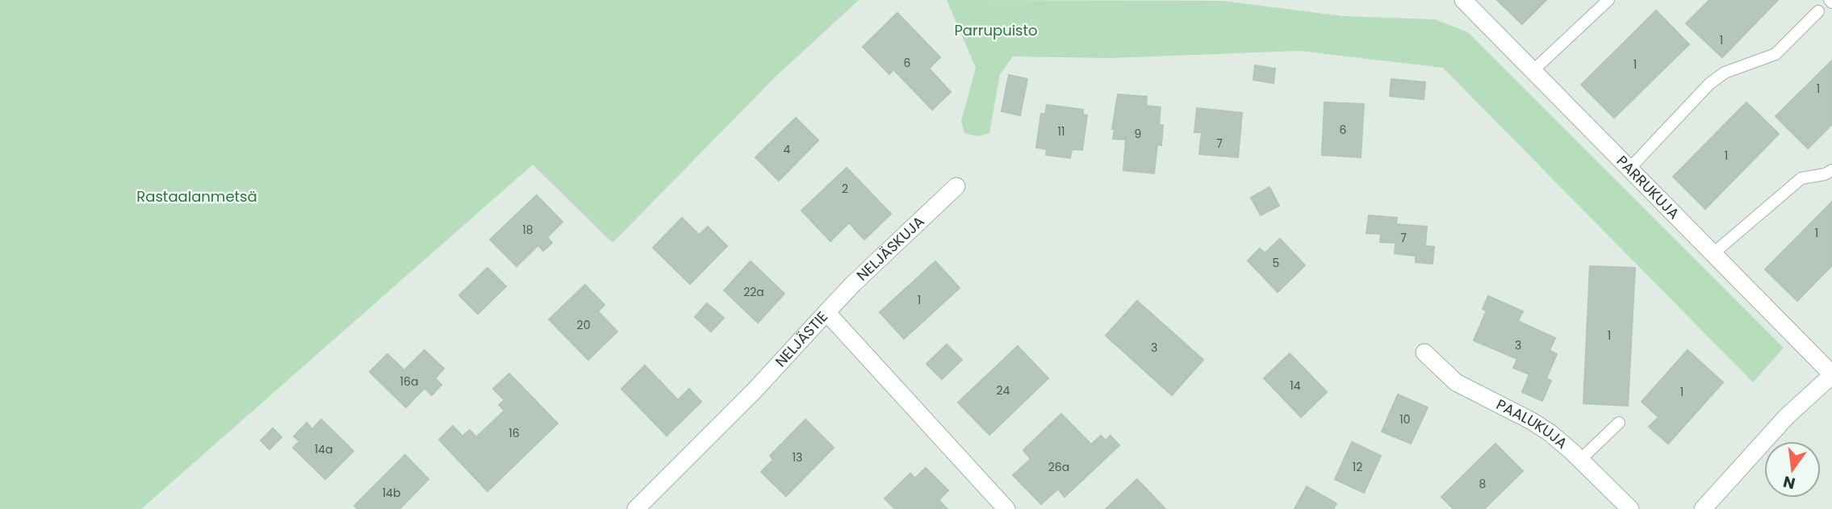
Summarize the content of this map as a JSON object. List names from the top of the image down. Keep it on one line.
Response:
{"streets":{"street":["PARRUKUJA","NELJÄSKUJA","NELJÄSTIE","PAALUKUJA"]},"crossings":[["NELJÄSKUJA","NELJÄSTIE"]],"parks":["Parrupuisto","Rastaalanmetsä"],"house_numbers":["1","6","1","1","6","11","9","7","4","1","2","18","1","7","5","22a","1","20","1","3","3","16a","14","24","1","10","16","14a","13","26a","12","8","14b"],"north":"bottom"}
